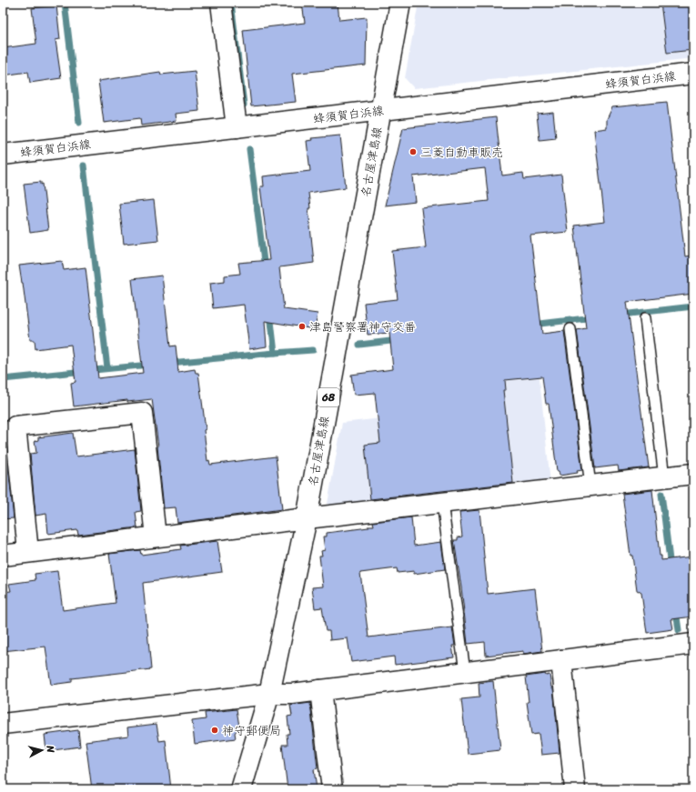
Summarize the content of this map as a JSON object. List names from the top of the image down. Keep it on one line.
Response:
{"streets":{"street":["蜂須賀白浜線","名古屋津島線","68"]},"crossings":[["蜂須賀白浜線","名古屋津島線"]],"places":["三菱自動車販売","津島警察署神守交番","神守郵便局"],"north":"right"}
